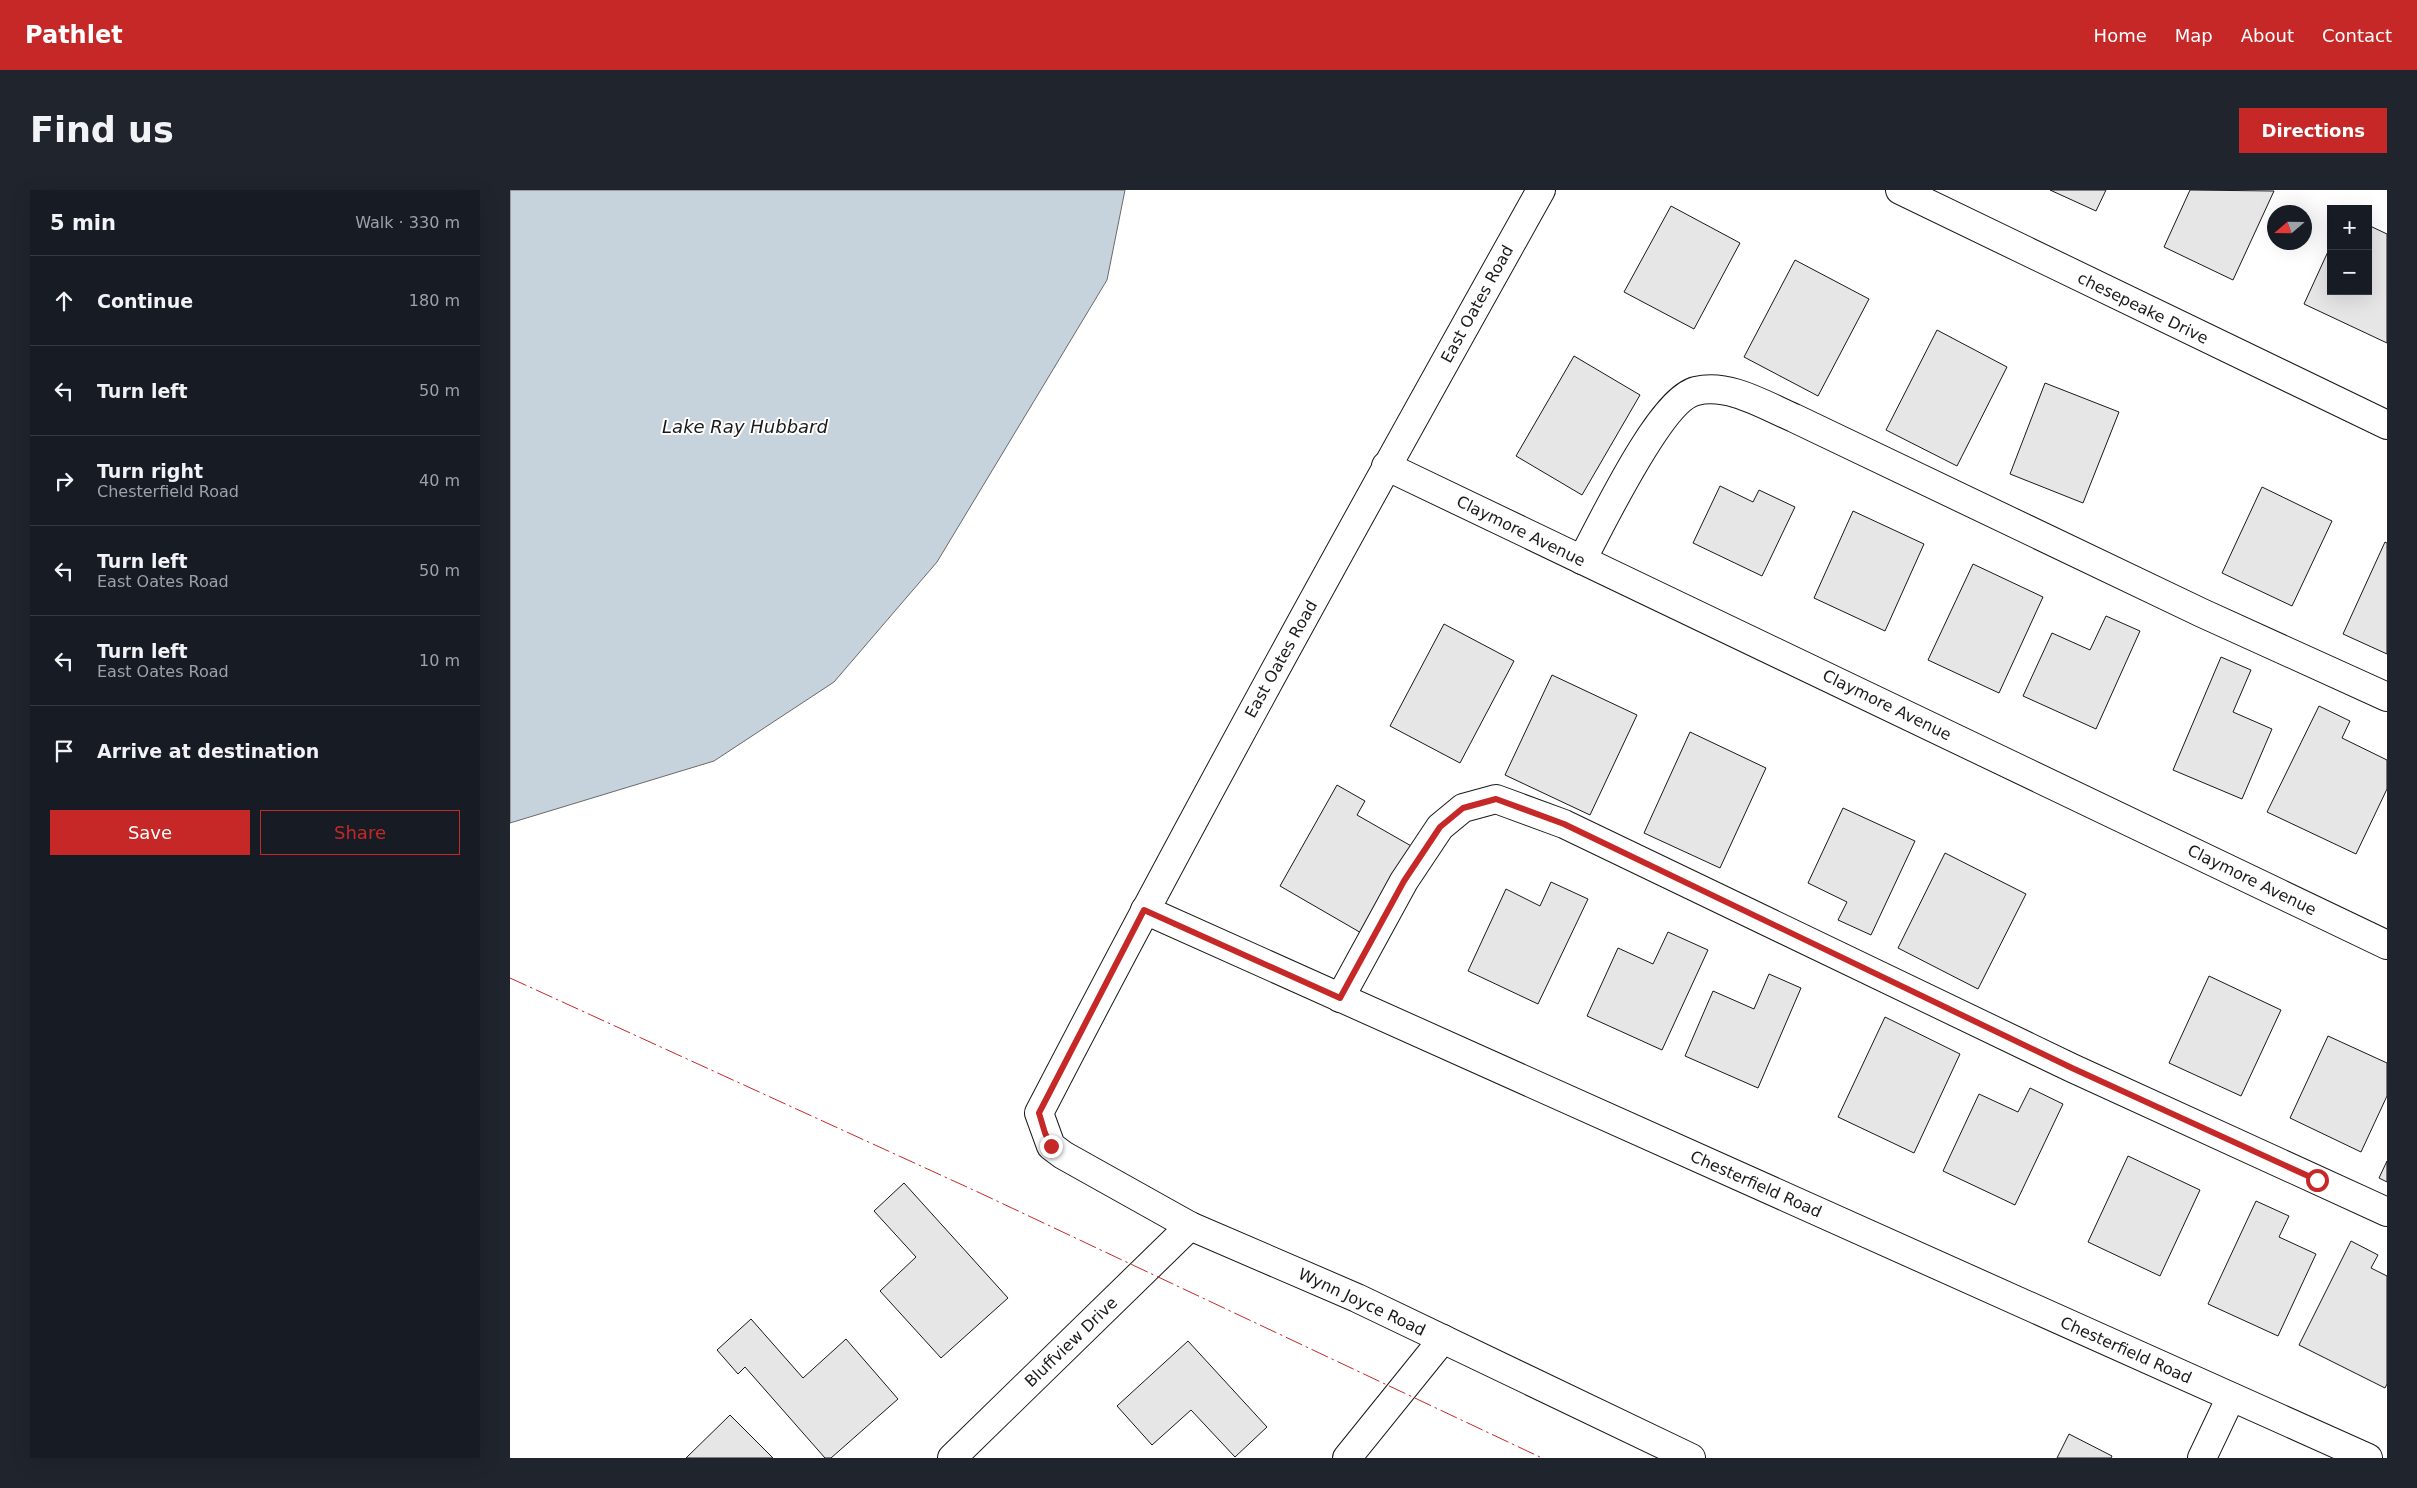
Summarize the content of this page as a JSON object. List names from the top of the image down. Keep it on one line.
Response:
{"streets":{"street":["East Oates Road","chesepeake Drive","Claymore Avenue","Chesterfield Road","Wynn Joyce Road","Bluffview Drive"]},"crossings":[["East Oates Road","Claymore Avenue"],["East Oates Road","Chesterfield Road"],["East Oates Road","Wynn Joyce Road"],["Wynn Joyce Road","Bluffview Drive"]],"water":["Lake Ray Hubbard"],"north":"left","page":{"header":"Pathlet","nav":["Home","Map","About","Contact"],"buttons":["Directions",["Save","Share"]],"title":"Find us","heading":["5 min","Walk · 330 m"],"map_buttons":["+","−"],"list":[["Continue","180 m"],["Turn left","50 m"],["Turn right","Chesterfield Road","40 m"],["Turn left","East Oates Road","50 m"],["Turn left","East Oates Road","10 m"],"Arrive at destination"]}}
